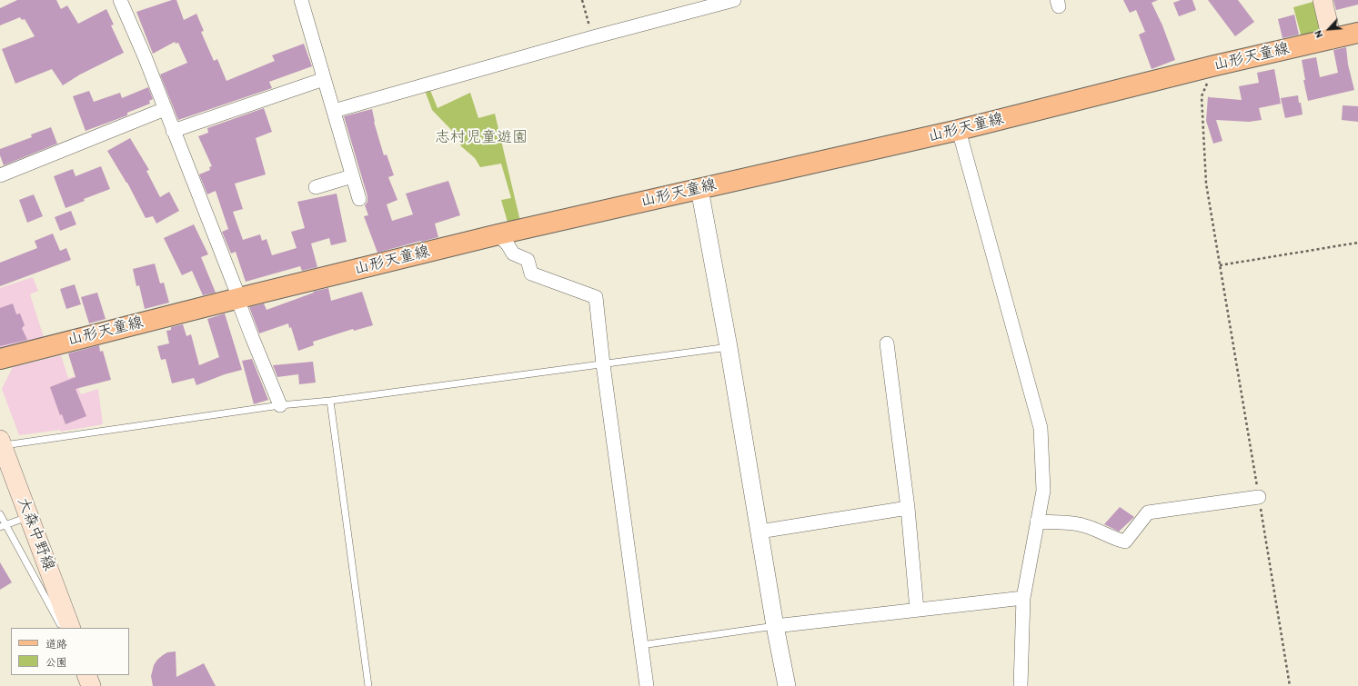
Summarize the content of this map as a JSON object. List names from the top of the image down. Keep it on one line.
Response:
{"streets":{"main road":["山形天童線","大森中野線"]},"parks":["志村児童遊園"],"legend":["道路","公園"],"north":"bottom left"}
